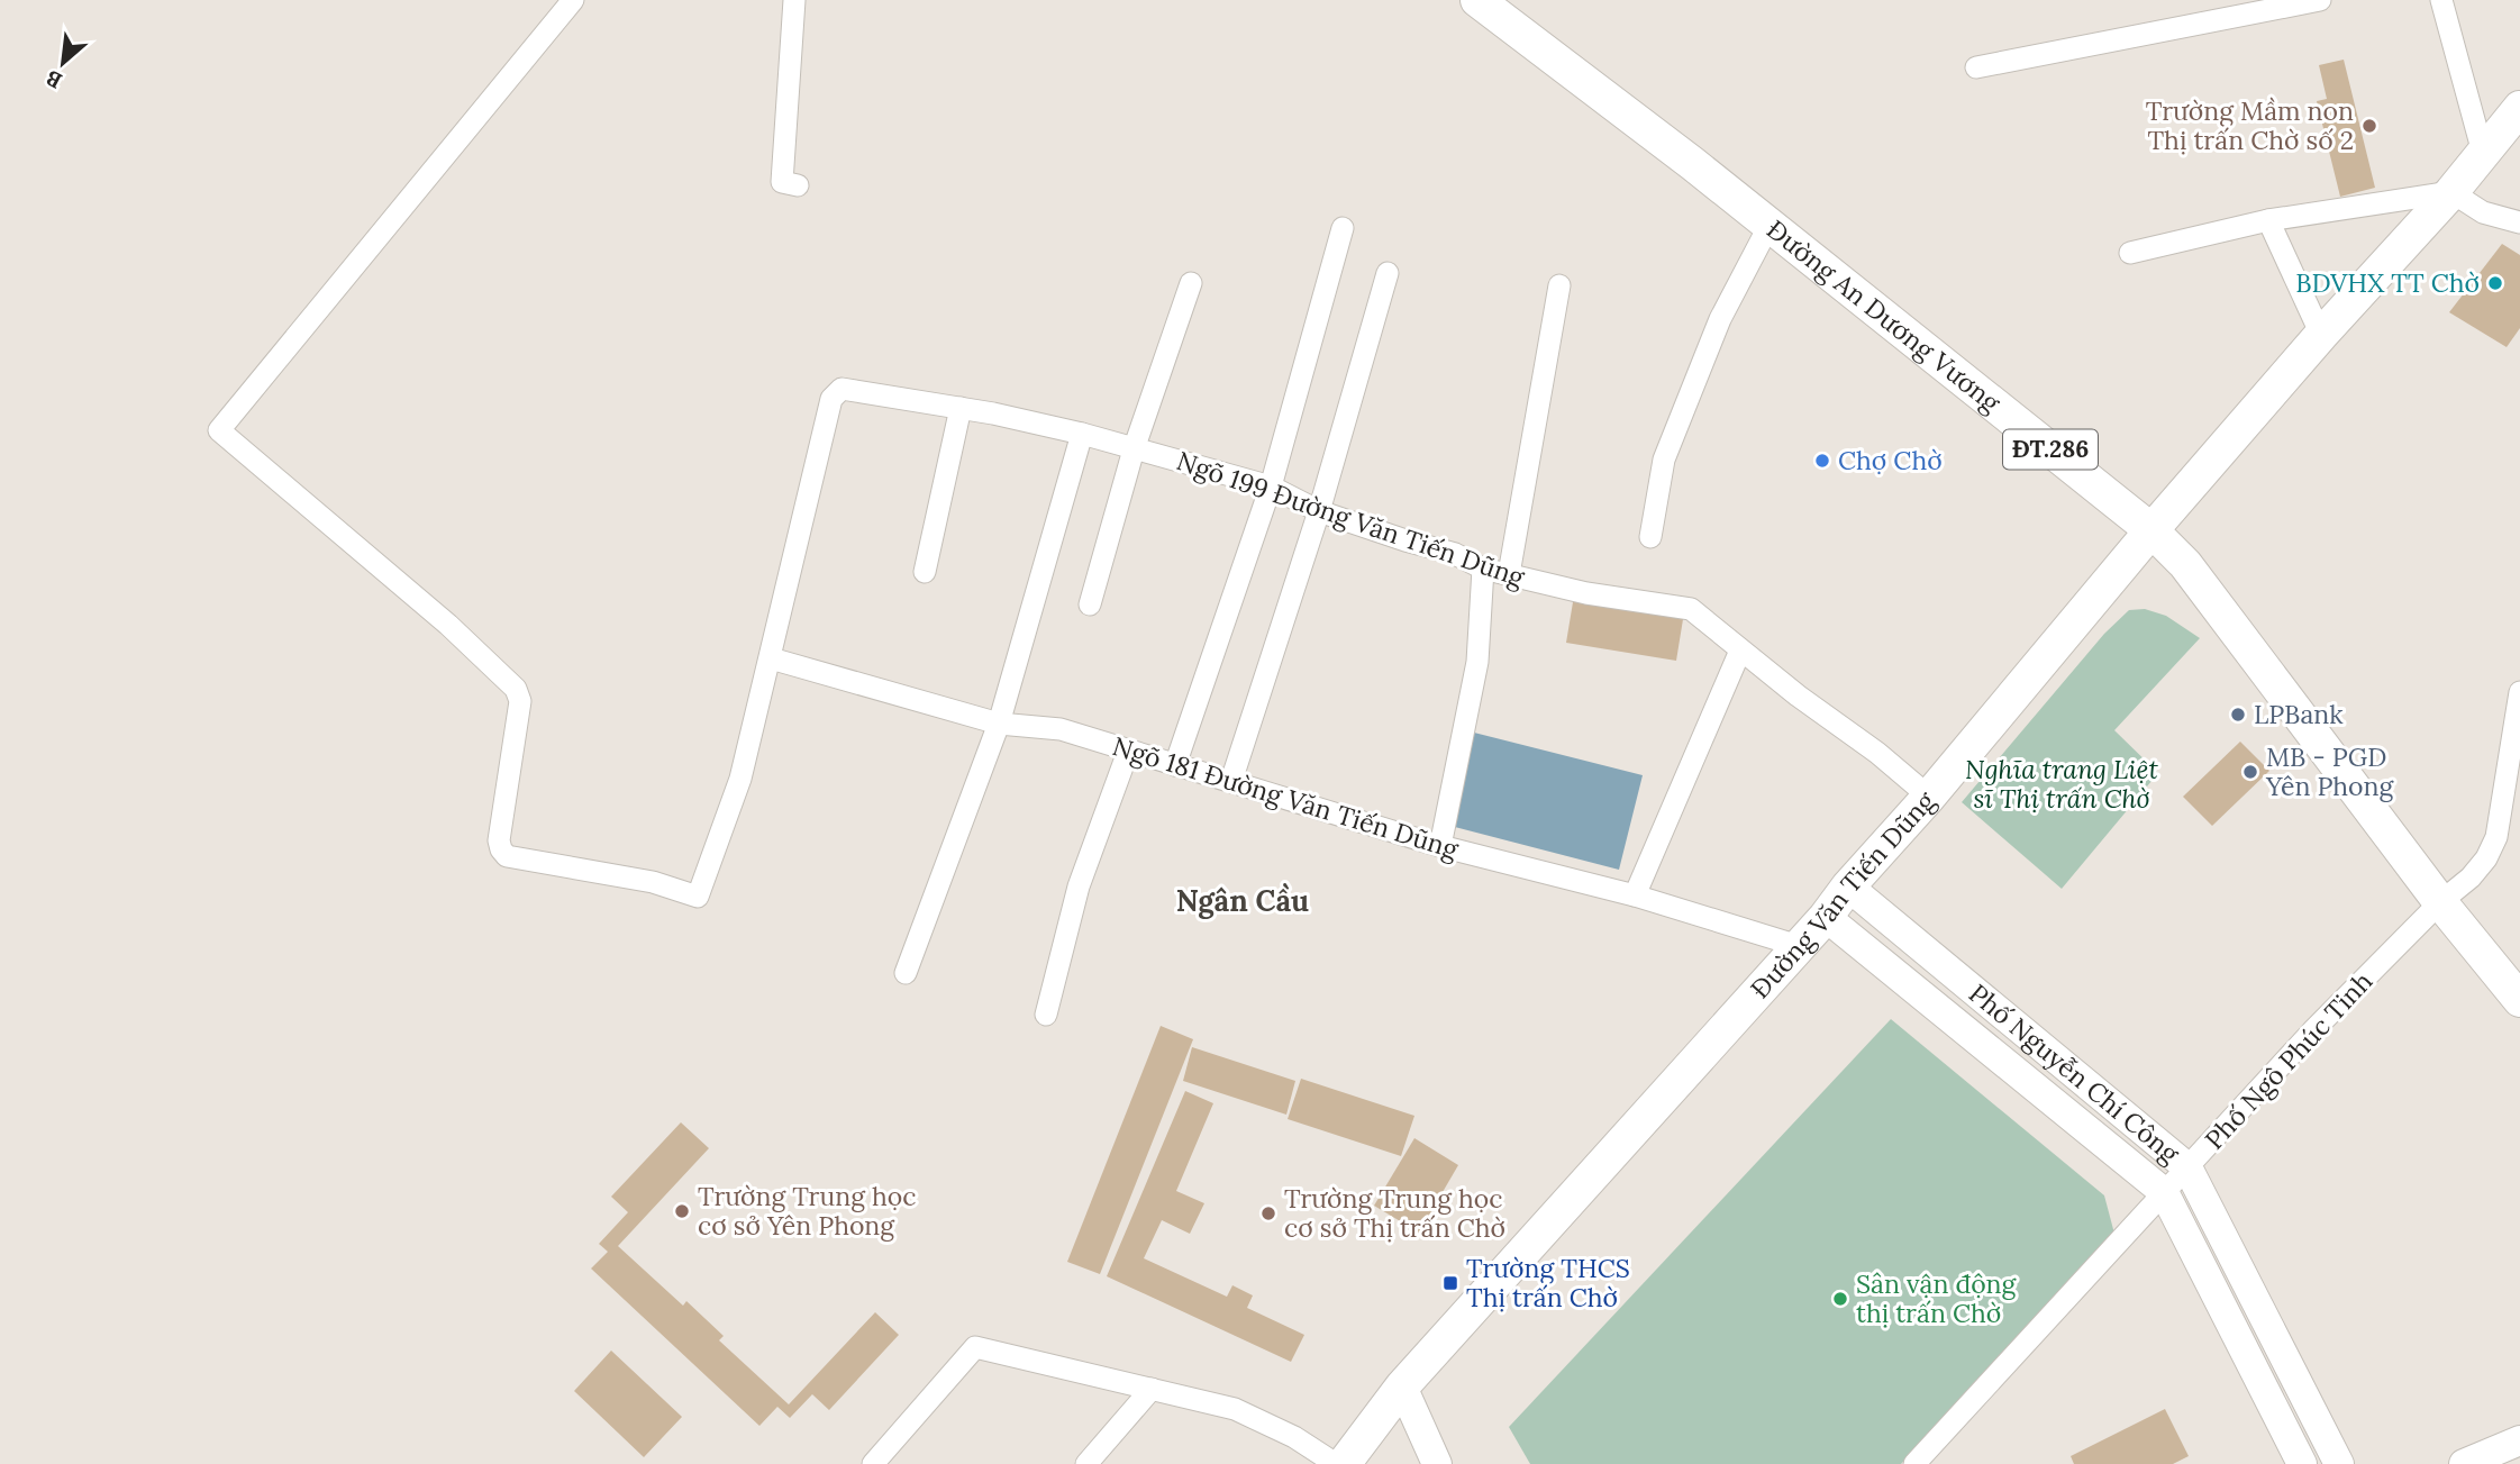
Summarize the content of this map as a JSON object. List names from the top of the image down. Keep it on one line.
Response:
{"streets":{"main road":["Đường An Dương Vương","ĐT.286","Đường Văn Tiến Dũng"],"street":["Ngõ 199 Đường Văn Tiến Dũng","Ngõ 181 Đường Văn Tiến Dũng","Phố Ngô Phúc Tinh","Phố Nguyễn Chí Công"]},"crossings":[["Đường An Dương Vương","Đường Văn Tiến Dũng"],["Đường An Dương Vương","Phố Ngô Phúc Tinh"],["Ngõ 199 Đường Văn Tiến Dũng","Ngõ 181 Đường Văn Tiến Dũng"],["Ngõ 199 Đường Văn Tiến Dũng","Đường Văn Tiến Dũng"],["Ngõ 181 Đường Văn Tiến Dũng","Đường Văn Tiến Dũng"],["Đường Văn Tiến Dũng","Phố Nguyễn Chí Công"],["Phố Ngô Phúc Tinh","Phố Nguyễn Chí Công"]],"districts":["Ngân Cầu"],"parks":["Nghĩa trang Liệt sĩ Thị trấn Chờ"],"places":{"other":["Trường Mầm non Thị trấn Chờ số 2","BDVHX TT Chờ","Chợ Chờ","LPBank","MB - PGD Yên Phong","Trường Trung học cơ sở Yên Phong","Trường Trung học cơ sở Thị trấn Chờ","Sân vận động thị trấn Chờ"],"transit":["Trường THCS Thị trấn Chờ"]},"north":"bottom left"}
